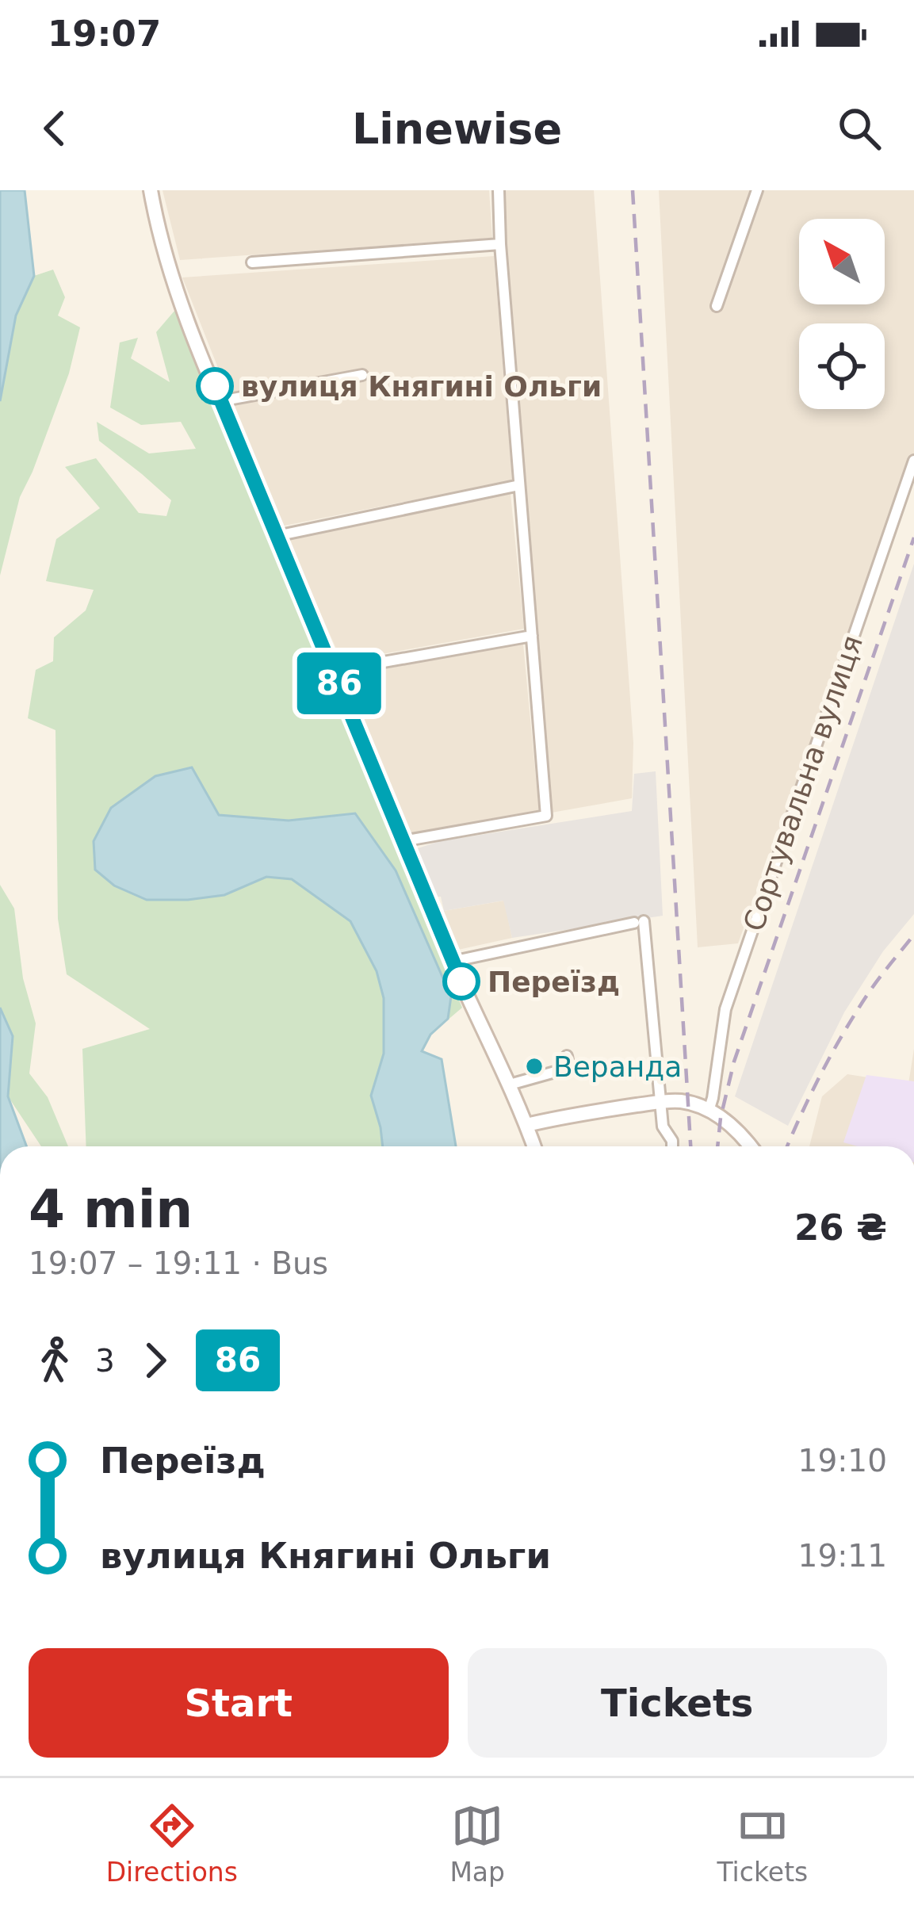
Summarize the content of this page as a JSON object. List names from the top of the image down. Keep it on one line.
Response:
{"streets":{"street":["Сортувальна вулиця"]},"places":["вулиця Княгині Ольги","Переїзд","Веранда"],"lines":["bus line 86"],"north":"top left","page":{"status":"19:07","header":"Linewise","on_map":"86","heading":["4 min","19:07 – 19:11 · Bus","26 ₴"],"legs":["3","86"],"list":[{"name":"Переїзд","value":"19:10"},{"name":"вулиця Княгині Ольги","value":"19:11"}],"buttons":["Start","Tickets"],"tabs":["Directions","Map","Tickets"]}}
